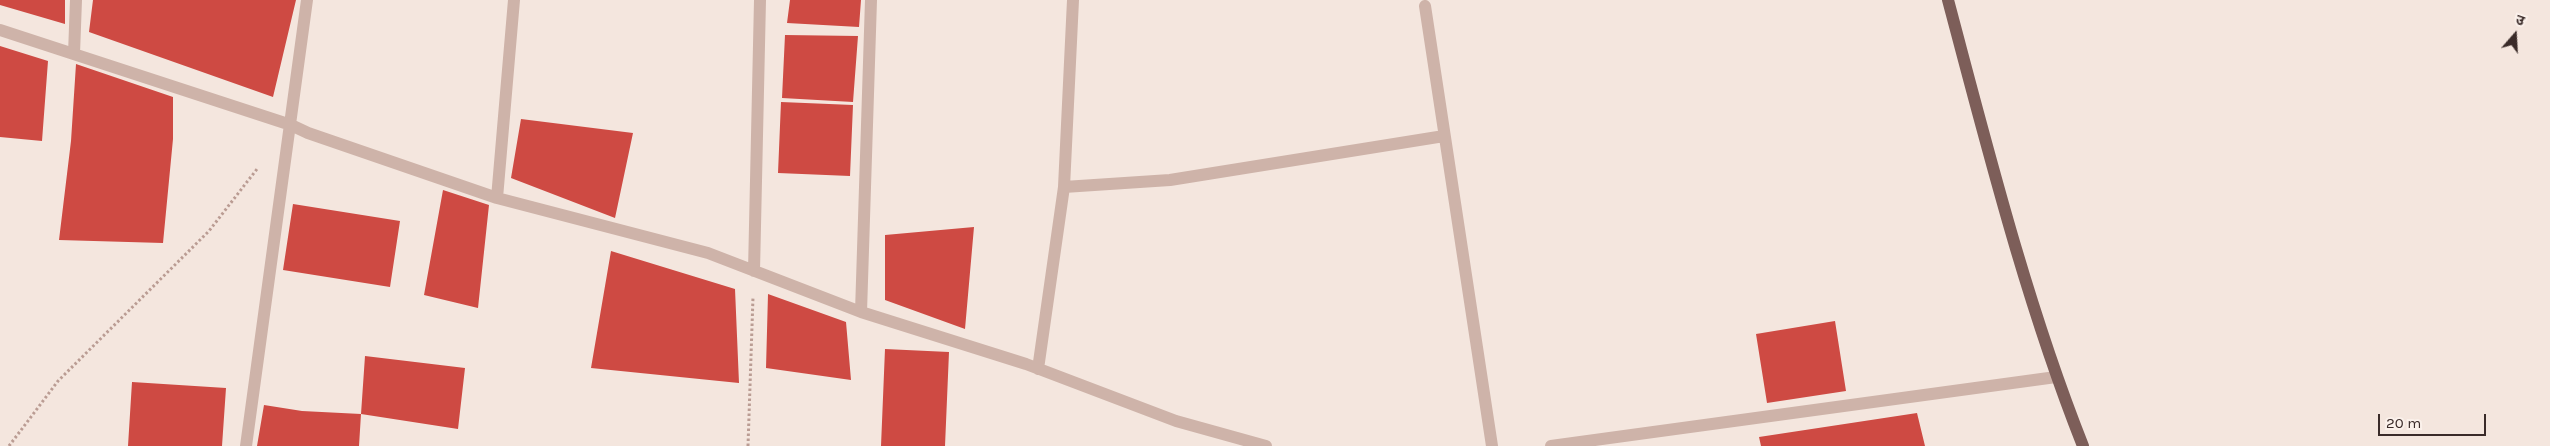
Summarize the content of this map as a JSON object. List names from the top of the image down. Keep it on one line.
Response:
{"scale_bar":"20 m","north":"top"}
